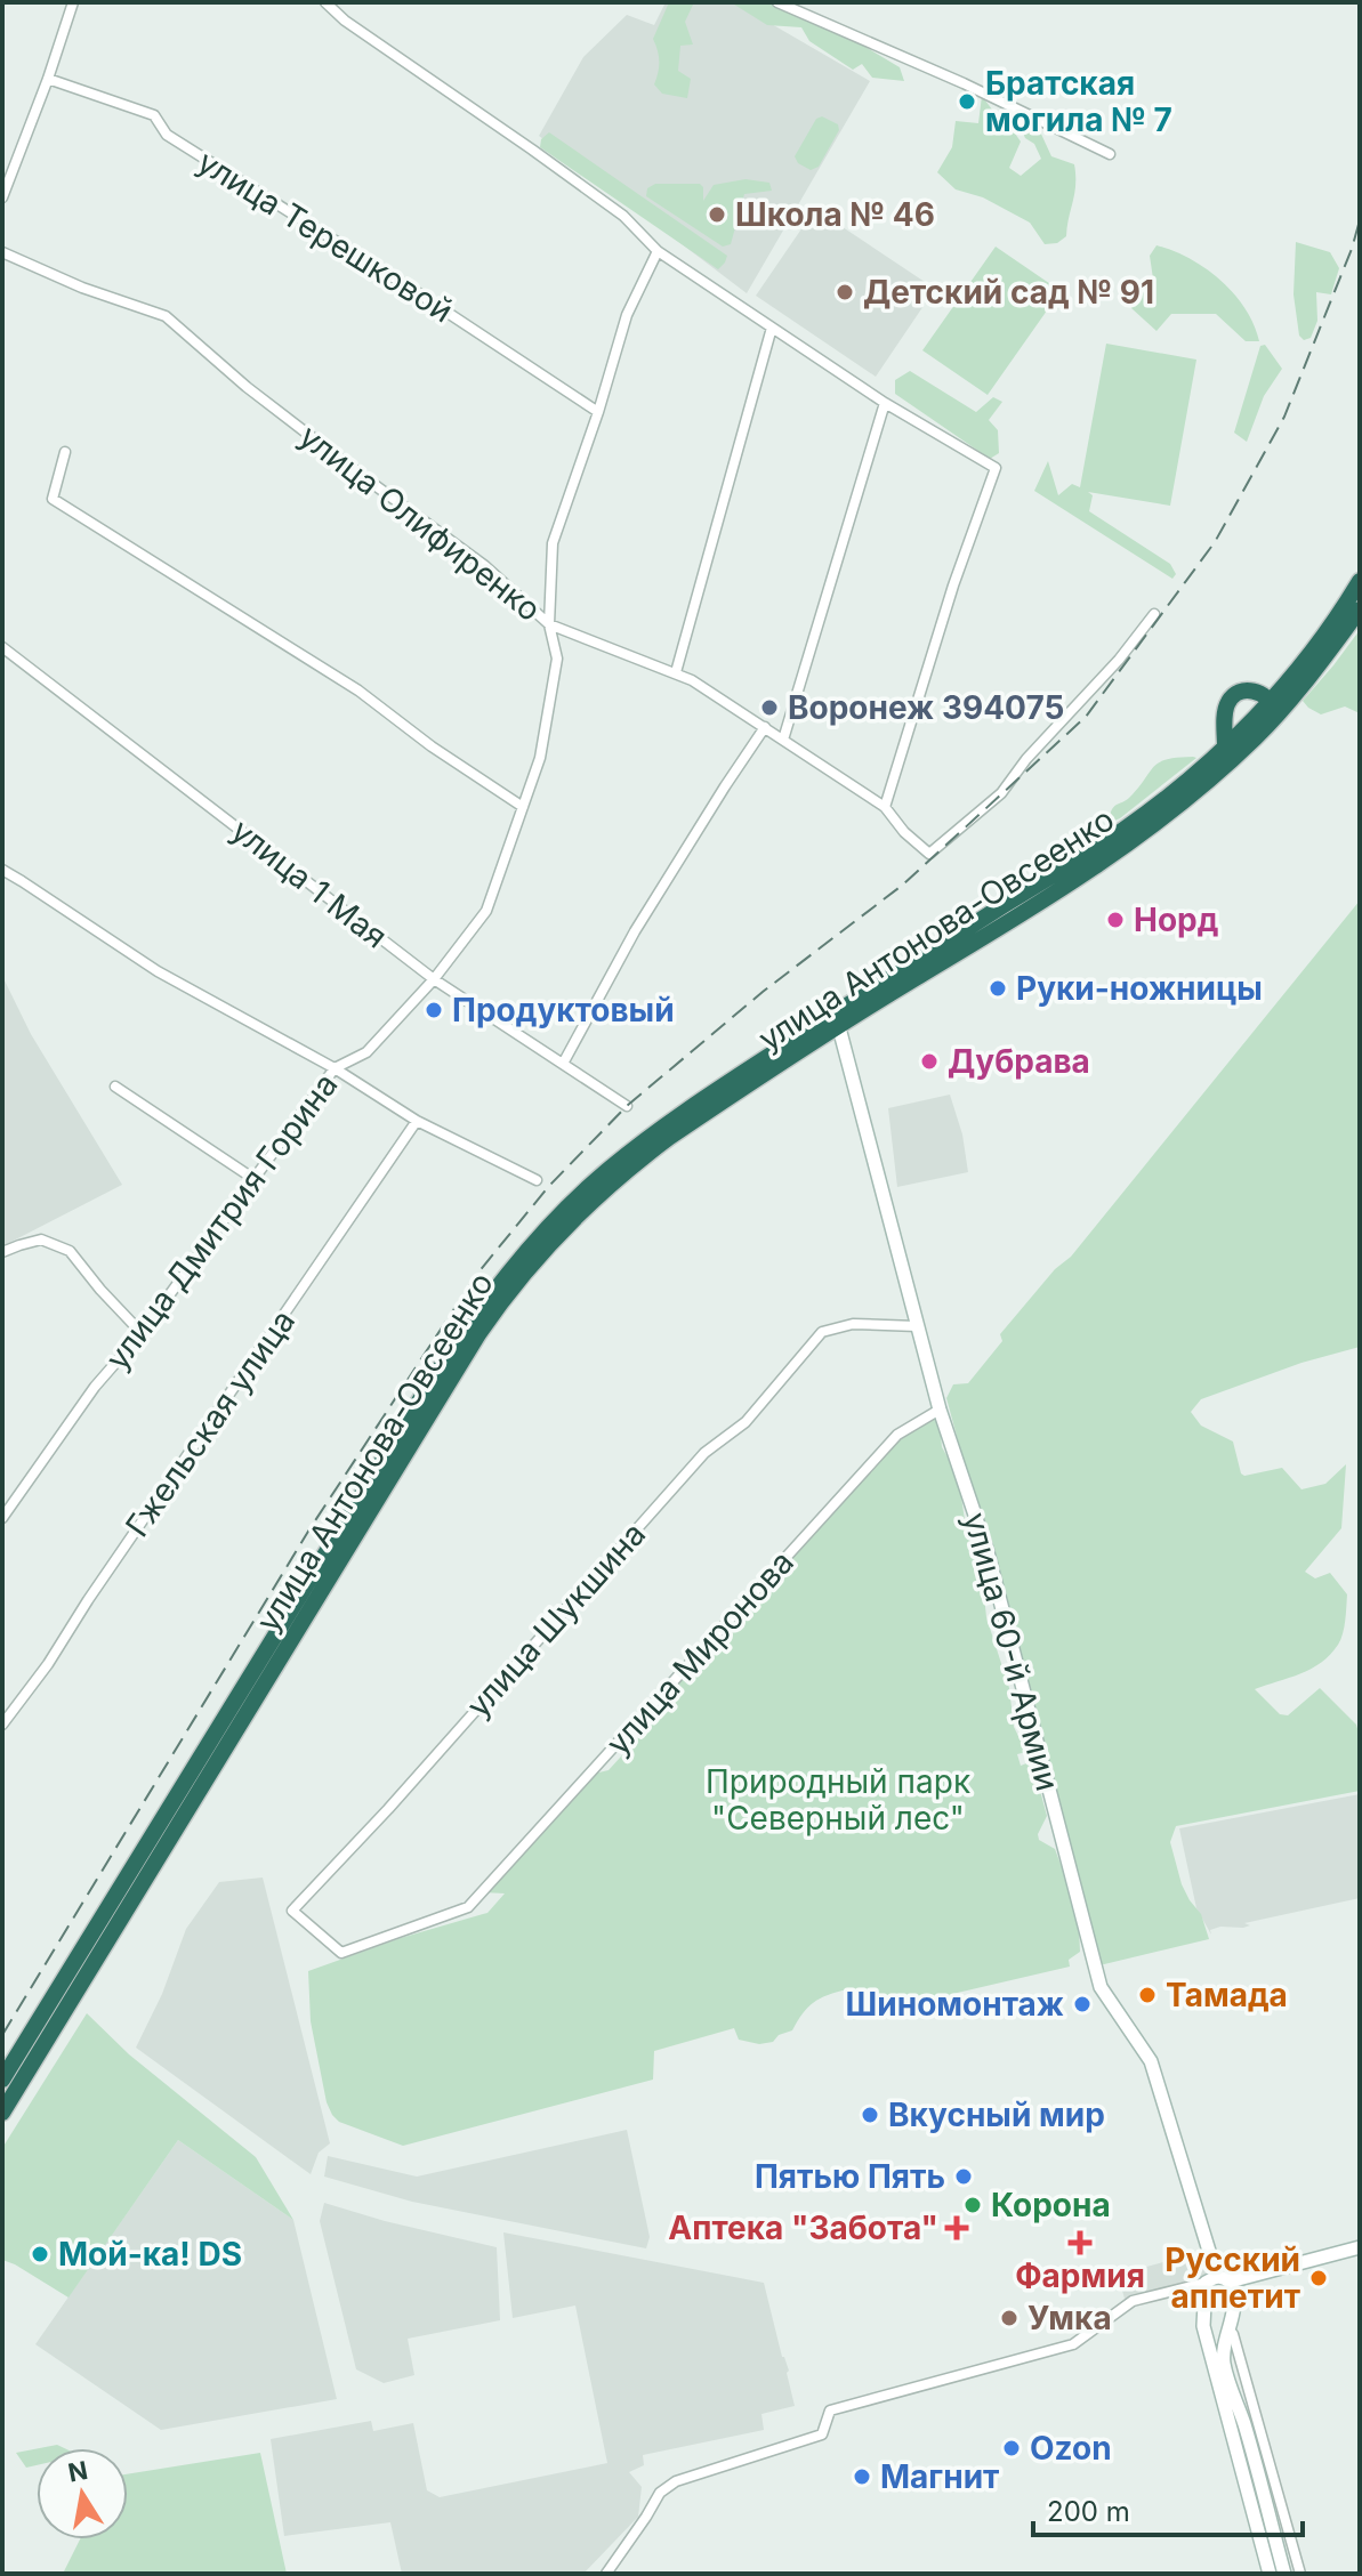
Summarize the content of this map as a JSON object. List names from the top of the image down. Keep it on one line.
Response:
{"streets":{"highway":["улица Антонова-Овсеенко"],"street":["улица Терешковой","улица Олифиренко","улица 1 Мая","улица Дмитрия Горина","Гжельская улица","улица Шукшина","улица 60-й Армии","улица Миронова"]},"crossings":[["улица Терешковой","улица Дмитрия Горина"],["улица Олифиренко","улица Дмитрия Горина"],["улица 1 Мая","улица Дмитрия Горина"],["улица Антонова-Овсеенко","улица 60-й Армии"],["улица Шукшина","улица 60-й Армии"],["улица Шукшина","улица Миронова"],["улица 60-й Армии","улица Миронова"]],"parks":["Природный парк \"Северный лес\""],"places":{"other":["Братская могила № 7","Школа № 46","Детский сад № 91","Воронеж 394075","Норд","Руки-ножницы","Продуктовый","Дубрава","Тамада","Шиномонтаж","Вкусный мир","Пятью Пять","Корона","Мой-ка! DS","Русский аппетит","Умка","Ozon","Магнит"],"health":["Аптека \"Забота\"","Фармия"]},"scale_bar":"200 m","north":"top"}
